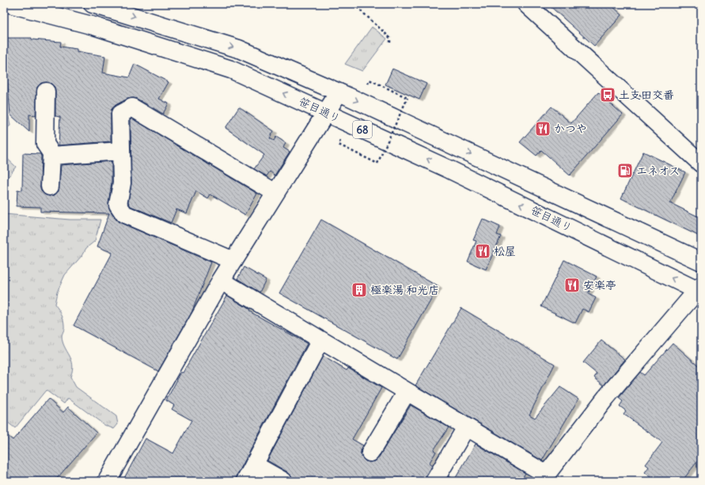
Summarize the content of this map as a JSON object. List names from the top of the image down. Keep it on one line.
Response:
{"streets":{"street":["笹目通り","68"]},"places":{"bus stop":["土支田交番"],"restaurant":["かつや","松屋","安楽亭"],"fuel station":["エネオス"],"building":["極楽湯 和光店"]}}
